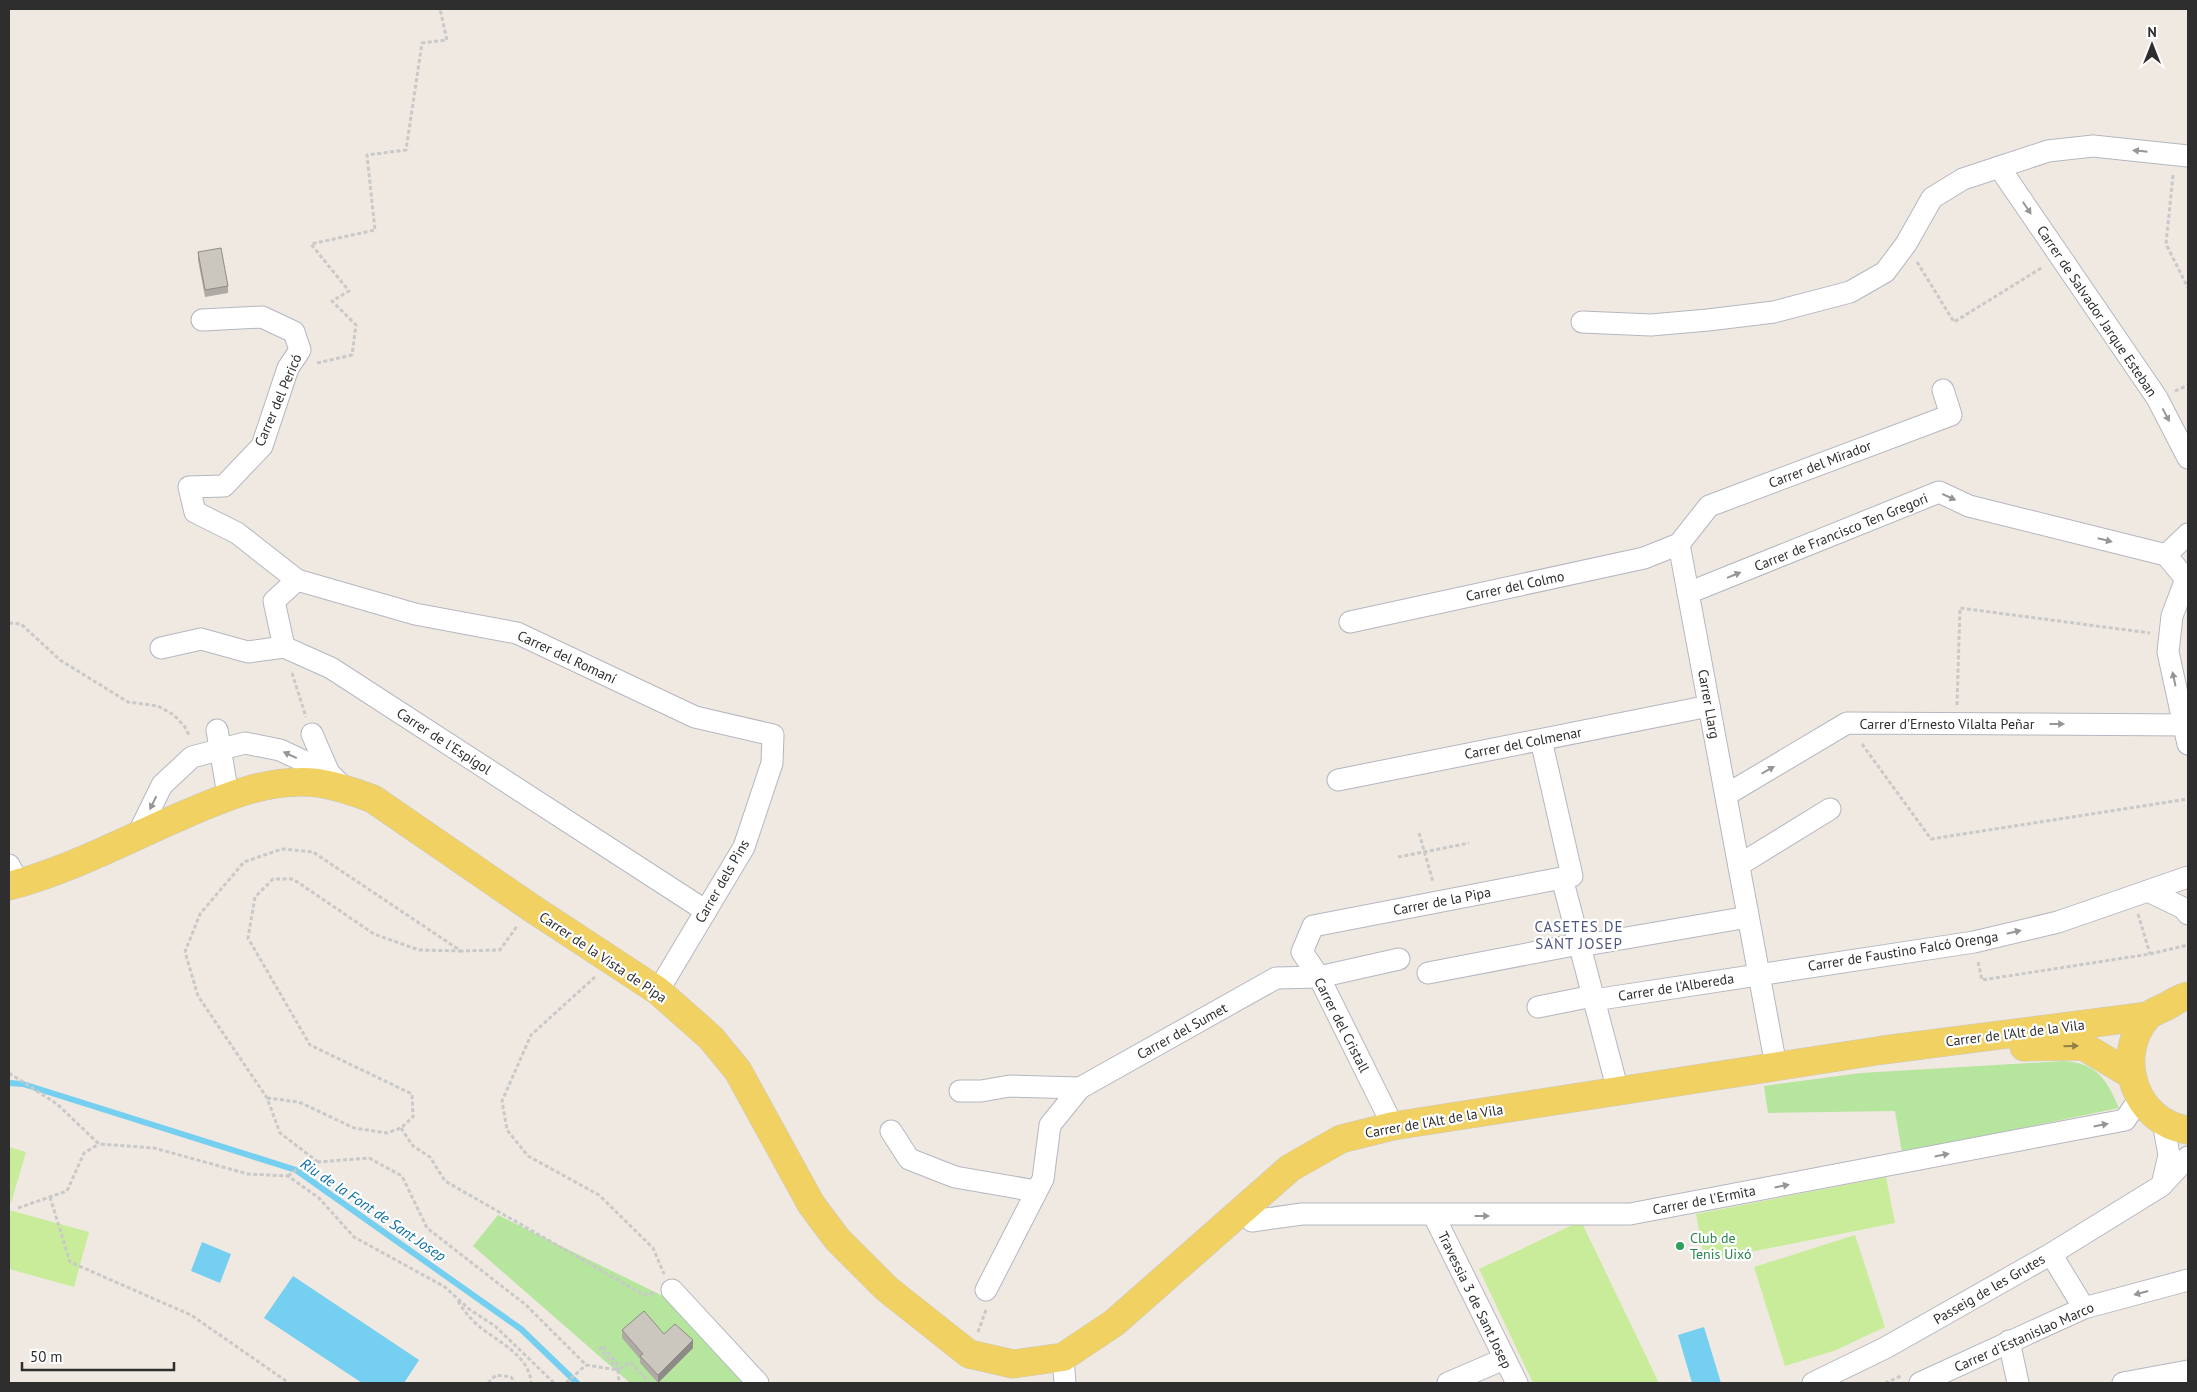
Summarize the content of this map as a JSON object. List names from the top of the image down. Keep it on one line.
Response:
{"streets":{"main road":["Carrer de la Vista de Pipa","Carrer de l'Alt de la Vila"],"street":["Carrer de Salvador Jarque Esteban","Carrer del Pericó","Carrer del Mirador","Carrer de Francisco Ten Gregori","Carrer del Colmo","Carrer del Romaní","Carrer Llarg","Carrer d'Ernesto Vilalta Peñar","Carrer de l'Espígol","Carrer del Colmenar","Carrer dels Pins","Carrer de la Pipa","Carrer de Faustino Falcó Orenga","Carrer de l'Albereda","Carrer del Cristall","Carrer del Sumet","Carrer de l'Ermita","Passeig de les Grutes","Travessia 3 de Sant Josep","Carrer d'Estanislao Marco"]},"crossings":[["Carrer del Pericó","Carrer del Romaní"],["Carrer del Mirador","Carrer del Colmo"],["Carrer del Mirador","Carrer Llarg"],["Carrer de Francisco Ten Gregori","Carrer Llarg"],["Carrer del Colmo","Carrer Llarg"],["Carrer del Romaní","Carrer dels Pins"],["Carrer Llarg","Carrer d'Ernesto Vilalta Peñar"],["Carrer Llarg","Carrer del Colmenar"],["Carrer Llarg","Carrer de Faustino Falcó Orenga"],["Carrer Llarg","Carrer de l'Albereda"],["Carrer Llarg","Carrer de l'Alt de la Vila"],["Carrer de l'Espígol","Carrer dels Pins"],["Carrer dels Pins","Carrer de la Vista de Pipa"],["Carrer de la Pipa","Carrer del Cristall"],["Carrer de Faustino Falcó Orenga","Carrer de l'Albereda"],["Carrer de la Vista de Pipa","Carrer de l'Alt de la Vila"],["Carrer del Cristall","Carrer del Sumet"],["Carrer del Cristall","Carrer de l'Alt de la Vila"],["Carrer de l'Alt de la Vila","Carrer de l'Ermita"],["Carrer de l'Ermita","Travessia 3 de Sant Josep"]],"one_way":["Carrer de Salvador Jarque Esteban","Carrer de Francisco Ten Gregori","Carrer d'Ernesto Vilalta Peñar","Carrer de Faustino Falcó Orenga","Carrer de l'Ermita"],"districts":["CASETES DE SANT JOSEP"],"water":["Riu de la Font de Sant Josep"],"places":["Club de Tenis Uixó"],"scale_bar":"50 m","north":"top"}
